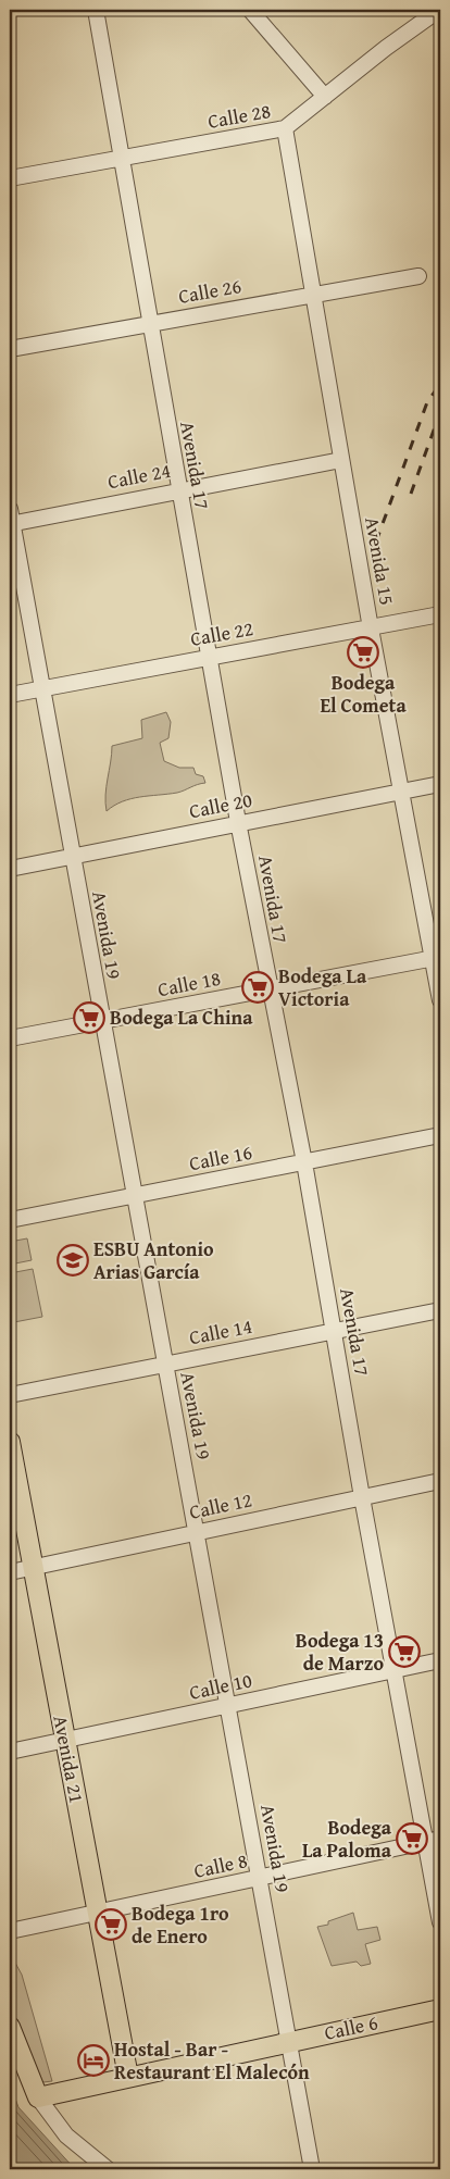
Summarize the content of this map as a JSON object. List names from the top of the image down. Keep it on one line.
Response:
{"streets":{"main road":["Avenida 21","Calle 6"],"street":["Calle 28","Calle 26","Avenida 17","Calle 24","Avenida 15","Calle 22","Calle 20","Avenida 19","Calle 18","Calle 16","Calle 14","Calle 12","Calle 10","Calle 8"]},"crossings":[["Calle 28","Avenida 17"],["Calle 28","Avenida 15"],["Calle 26","Avenida 17"],["Calle 26","Avenida 15"],["Avenida 17","Calle 24"],["Avenida 17","Calle 22"],["Avenida 17","Calle 20"],["Avenida 17","Calle 18"],["Avenida 17","Calle 16"],["Avenida 17","Calle 14"],["Avenida 17","Calle 12"],["Avenida 17","Calle 10"],["Avenida 17","Calle 8"],["Calle 24","Avenida 15"],["Calle 24","Avenida 19"],["Avenida 15","Calle 22"],["Avenida 15","Calle 20"],["Avenida 15","Calle 18"],["Calle 22","Avenida 19"],["Calle 20","Avenida 19"],["Avenida 19","Calle 18"],["Avenida 19","Calle 16"],["Avenida 19","Calle 14"],["Avenida 19","Calle 12"],["Avenida 19","Calle 10"],["Avenida 19","Calle 8"],["Avenida 19","Calle 6"],["Calle 12","Avenida 21"],["Calle 10","Avenida 21"],["Avenida 21","Calle 8"],["Avenida 21","Calle 6"]],"places":{"supermarket":["Bodega El Cometa","Bodega La Victoria","Bodega La China","Bodega 13 de Marzo","Bodega La Paloma","Bodega 1ro de Enero"],"school or university":["ESBU Antonio Arias García"],"hotel":["Hostal - Bar - Restaurant El Malecón"]}}
